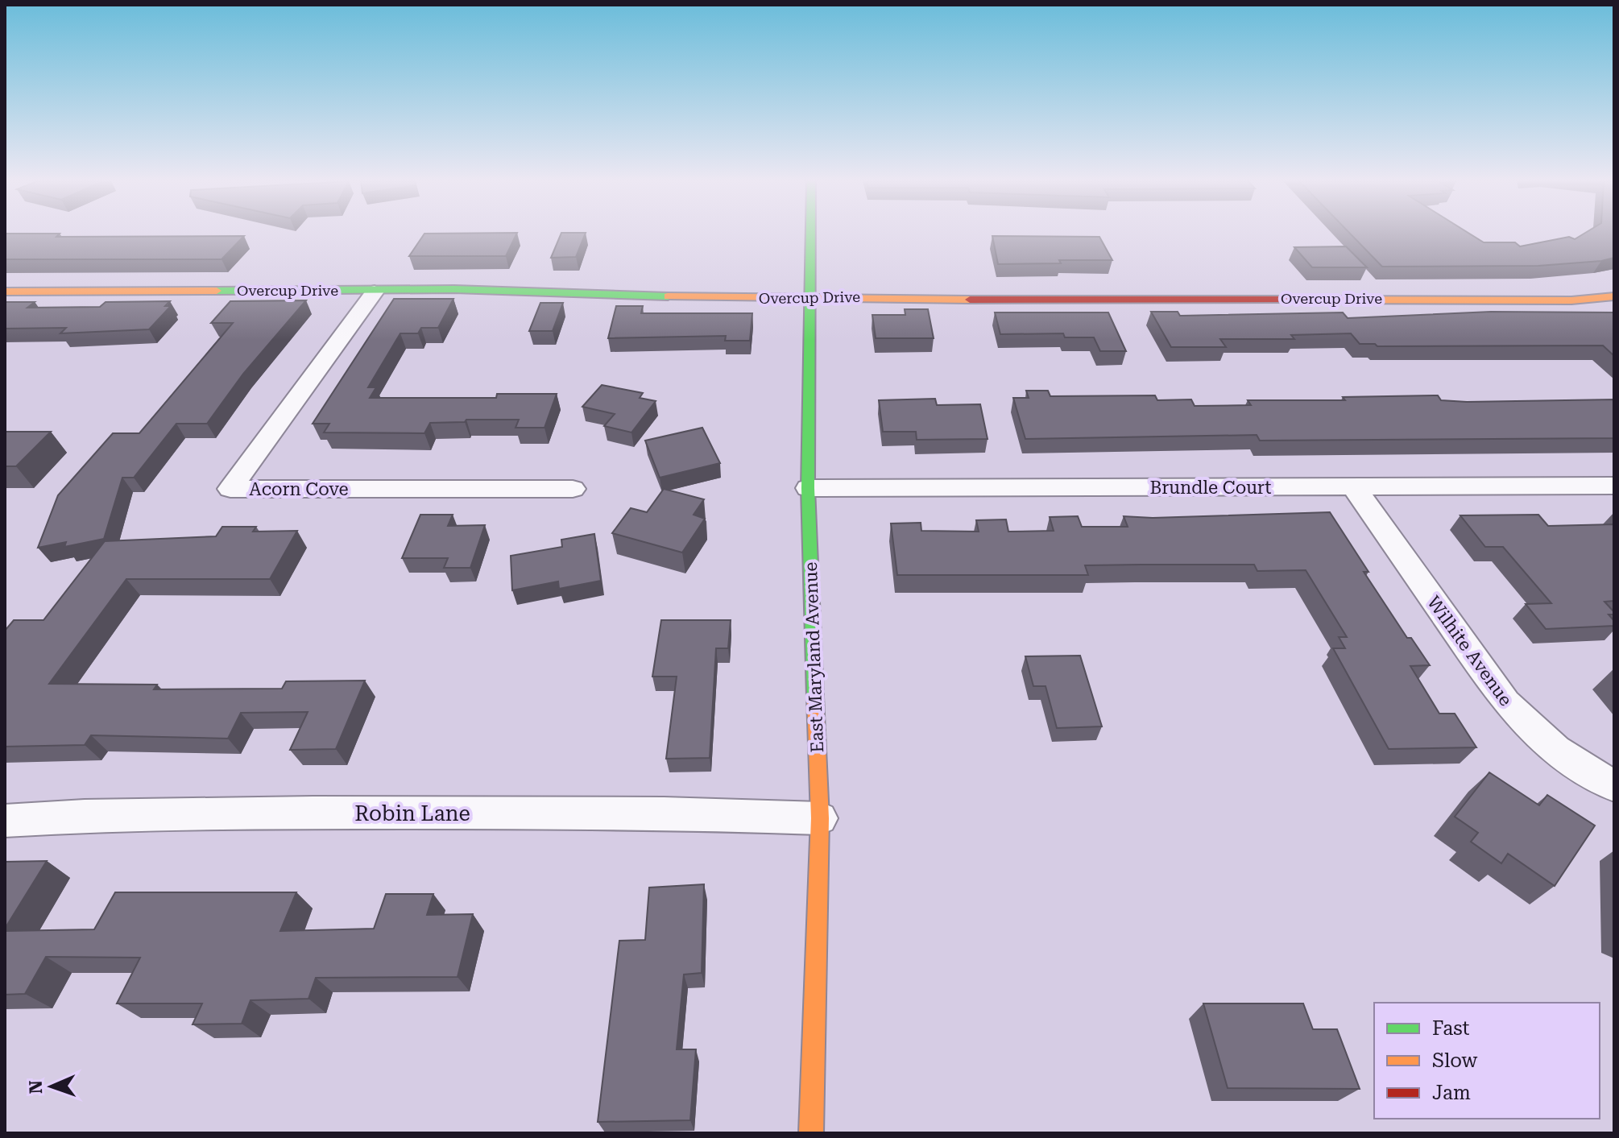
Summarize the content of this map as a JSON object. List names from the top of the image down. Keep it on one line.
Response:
{"streets":{"street":["Overcup Drive","Brundle Court","Acorn Cove","Wilhite Avenue","East Maryland Avenue","Robin Lane"]},"crossings":[["Overcup Drive","Acorn Cove"],["Overcup Drive","East Maryland Avenue"],["Brundle Court","Wilhite Avenue"],["Brundle Court","East Maryland Avenue"],["East Maryland Avenue","Robin Lane"]],"legend":["Fast","Slow","Jam"],"north":"left"}
